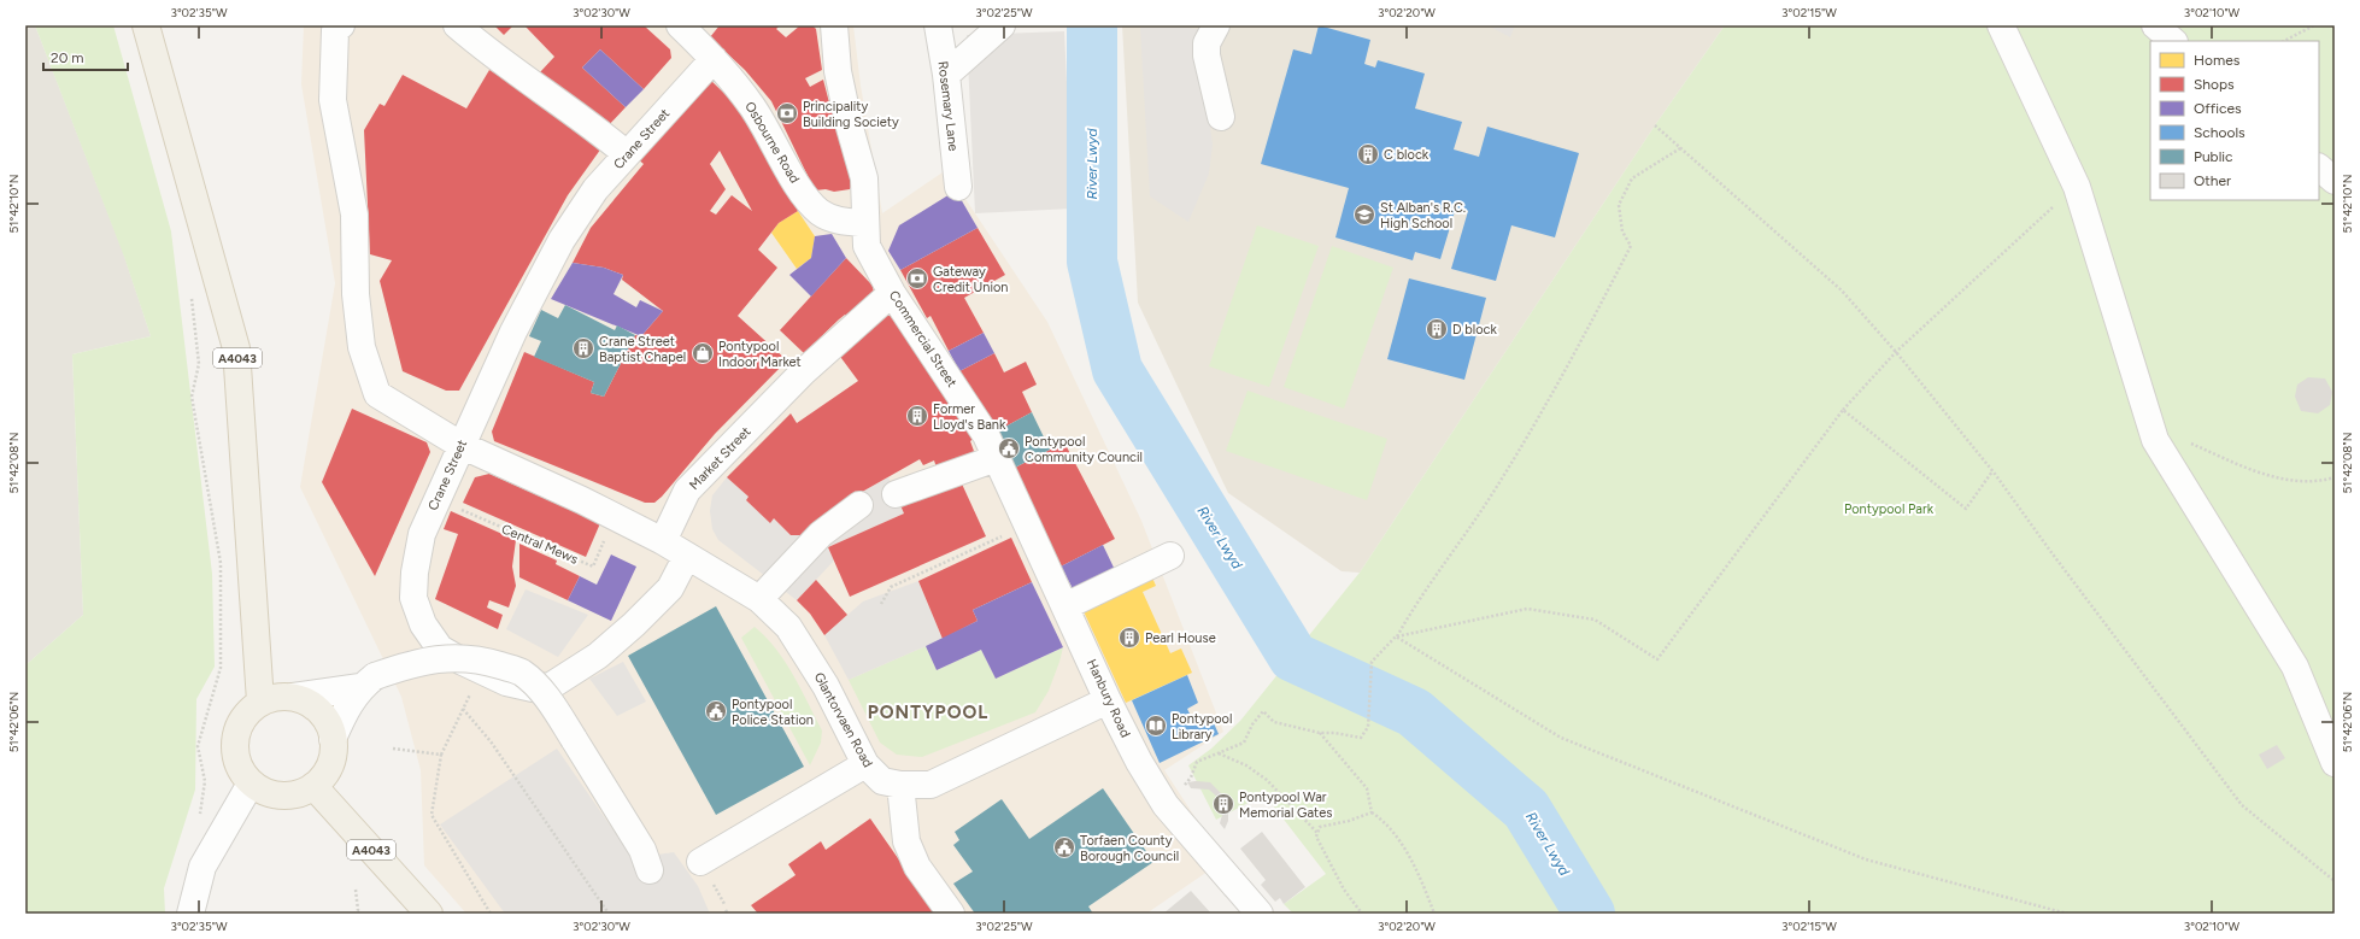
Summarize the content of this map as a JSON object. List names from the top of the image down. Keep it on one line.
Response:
{"streets":{"main road":["A4043"],"street":["Rosemary Lane","Crane Street","Osbourne Road","Commercial Street","Market Street","Hanbury Road","Glantorvaen Road"],"path":["Central Mews"]},"crossings":[["Crane Street","Osbourne Road"],["Crane Street","Central Mews"],["Crane Street","Glantorvaen Road"],["Osbourne Road","Commercial Street"],["Commercial Street","Market Street"],["Commercial Street","Hanbury Road"],["Market Street","Glantorvaen Road"],["Hanbury Road","Glantorvaen Road"]],"districts":["PONTYPOOL"],"water":["River Lwyd"],"parks":["Pontypool Park"],"places":{"bank":["Principality Building Society","Gateway Credit Union"],"building":["C block","D block","Crane Street Baptist Chapel","Former Lloyd's Bank","Pearl House","Pontypool War Memorial Gates"],"school or university":["St Alban's R.C. High School"],"shop":["Pontypool Indoor Market"],"public building":["Pontypool Community Council","Pontypool Police Station","Torfaen County Borough Council"],"library":["Pontypool Library"]},"legend":["Homes","Shops","Offices","Schools","Public","Other"],"scale_bar":"20 m","coordinates":["3°02'35\"W","3°02'30\"W","3°02'25\"W","3°02'20\"W","3°02'15\"W","3°02'10\"W","51°42'10\"N","51°42'08\"N","51°42'06\"N"]}
